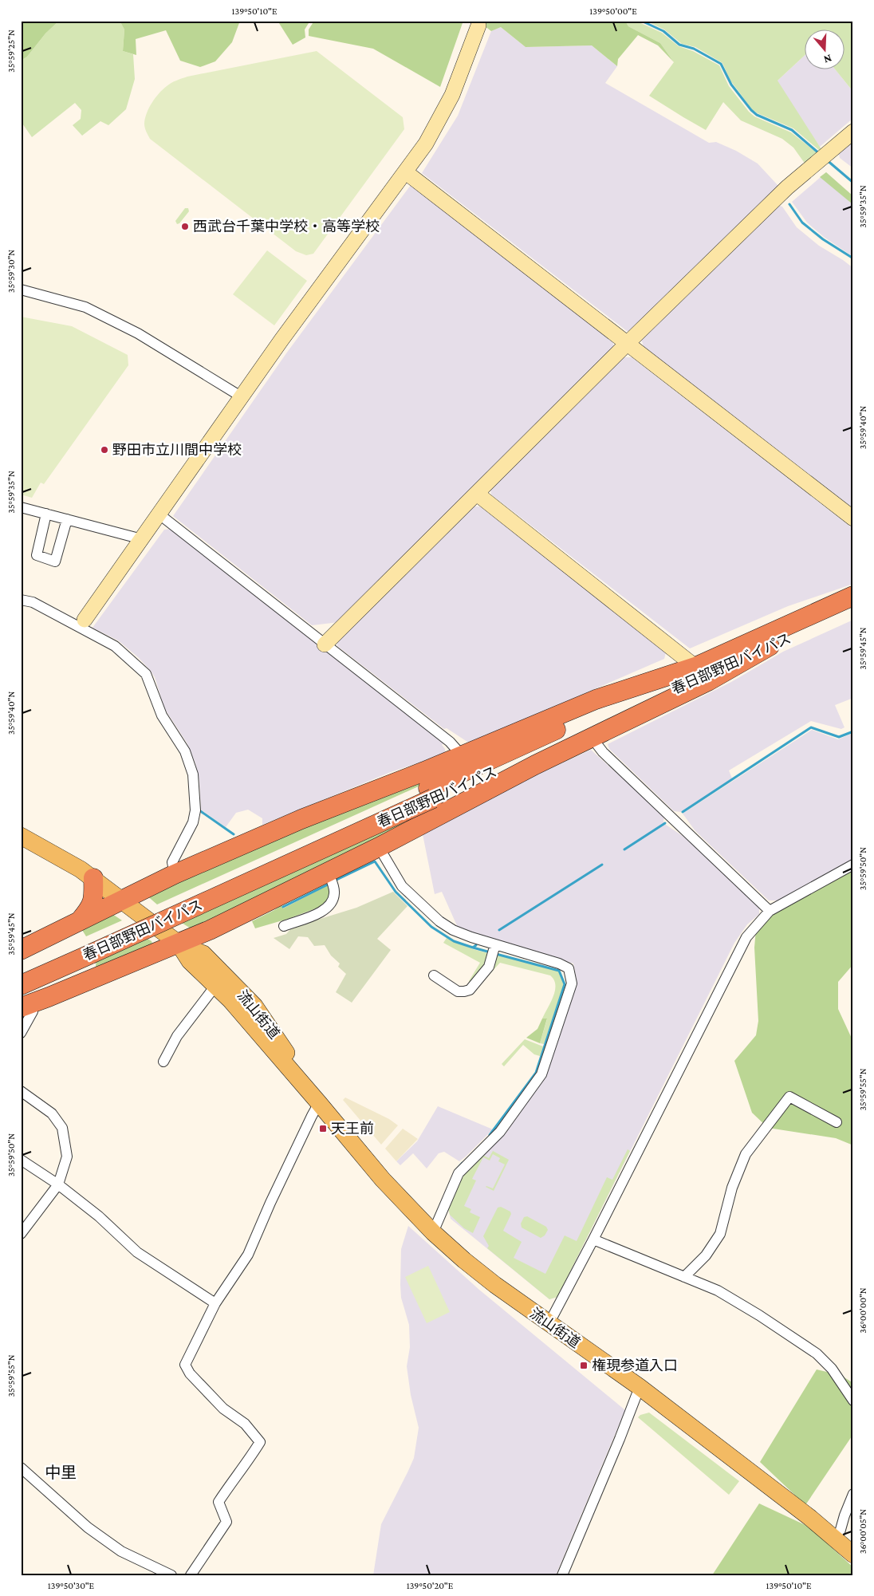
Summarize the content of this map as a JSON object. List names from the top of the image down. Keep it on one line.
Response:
{"streets":{"highway":["春日部野田バイパス"],"main road":["流山街道"]},"districts":["中里"],"places":{"other":["西武台千葉中学校・高等学校","野田市立川間中学校"],"transit":["天王前","権現参道入口"]},"north":"bottom","coordinates":["139°50'10\"E","139°50'00\"E","35°59'25\"N","35°59'35\"N","35°59'30\"N","35°59'40\"N","35°59'45\"N","35°59'50\"N","35°59'55\"N","36°00'00\"N","36°00'05\"N","139°50'30\"E","139°50'20\"E"]}
